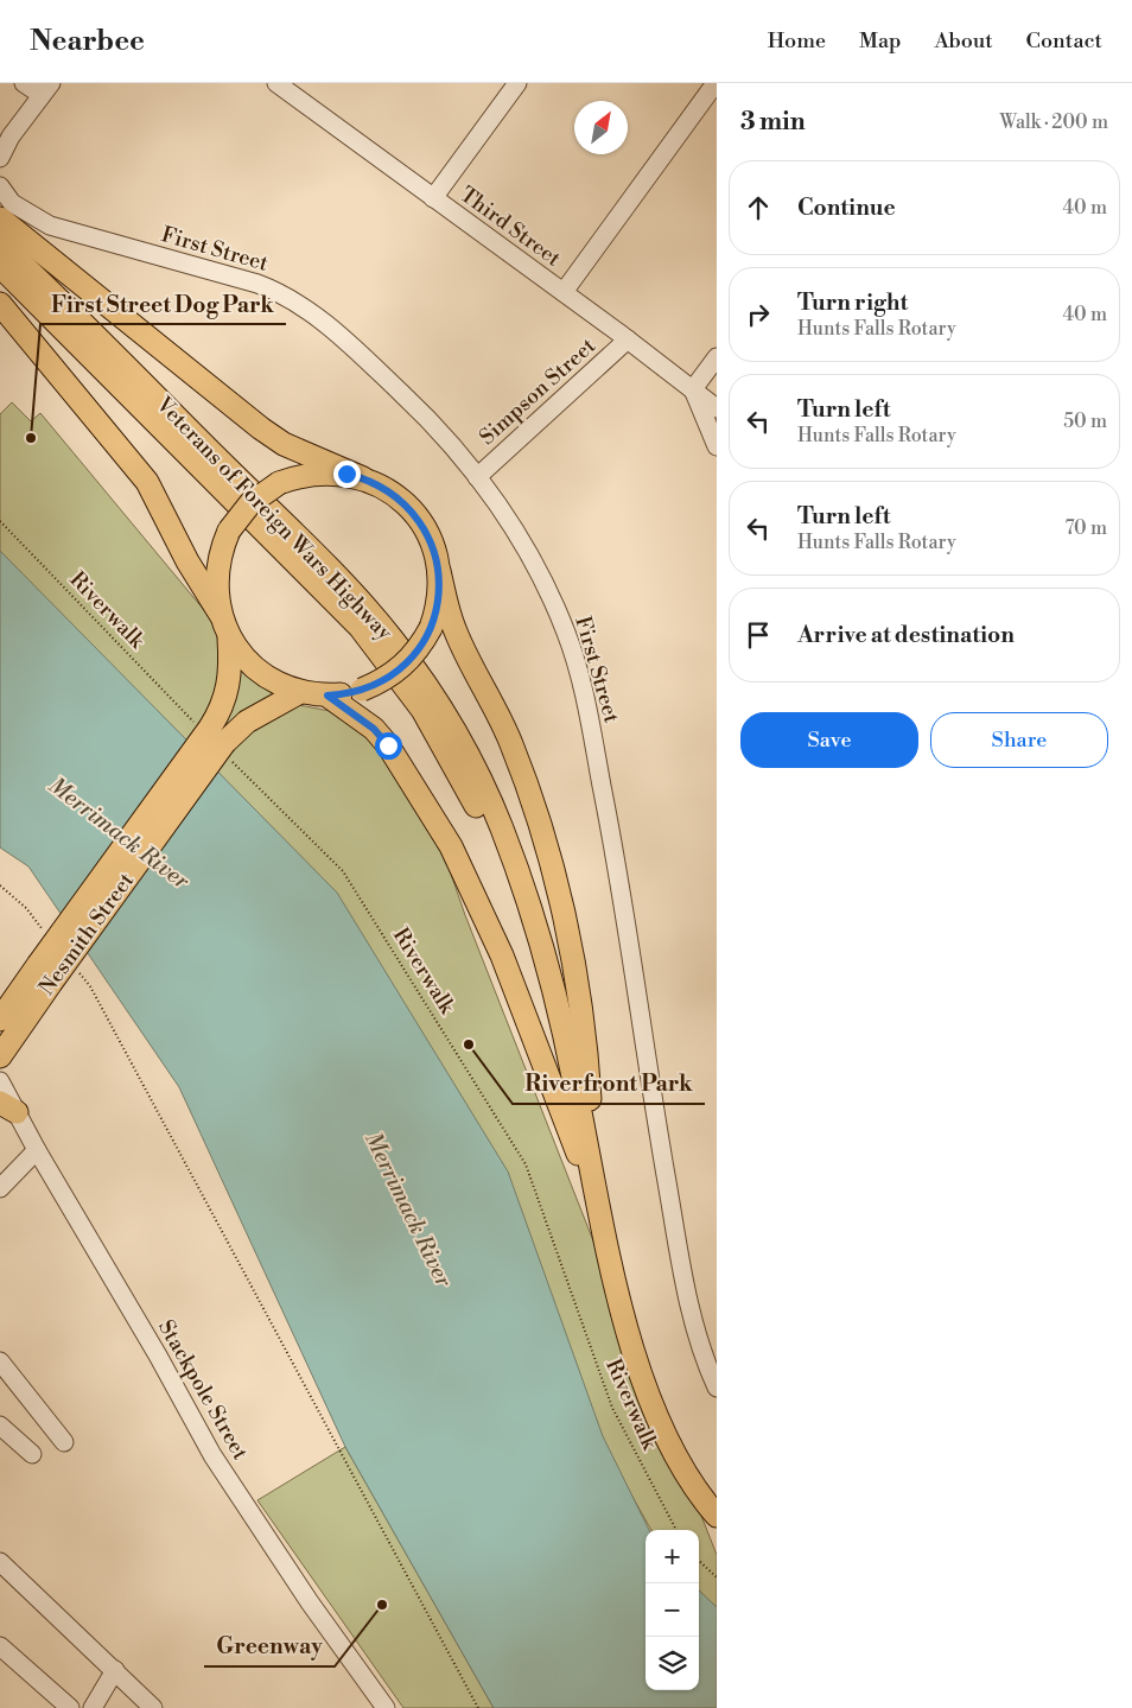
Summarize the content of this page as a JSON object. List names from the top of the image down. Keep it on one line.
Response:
{"streets":{"main road":["Veterans of Foreign Wars Highway","Nesmith Street"],"street":["Third Street","First Street","Simpson Street","Stackpole Street"],"path":["Riverwalk"]},"crossings":[["Third Street","Simpson Street"],["First Street","Simpson Street"],["Riverwalk","Nesmith Street"]],"water":["Merrimack River"],"places":["First Street Dog Park","Riverfront Park","Greenway"],"north":"top right","page":{"header":"Nearbee","nav":["Home","Map","About","Contact"],"heading":["3 min","Walk · 200 m"],"list":[["Continue","40 m"],["Turn right","Hunts Falls Rotary","40 m"],["Turn left","Hunts Falls Rotary","50 m"],["Turn left","Hunts Falls Rotary","70 m"],"Arrive at destination"],"buttons":["Save","Share"],"map_buttons":["+","−"]}}
